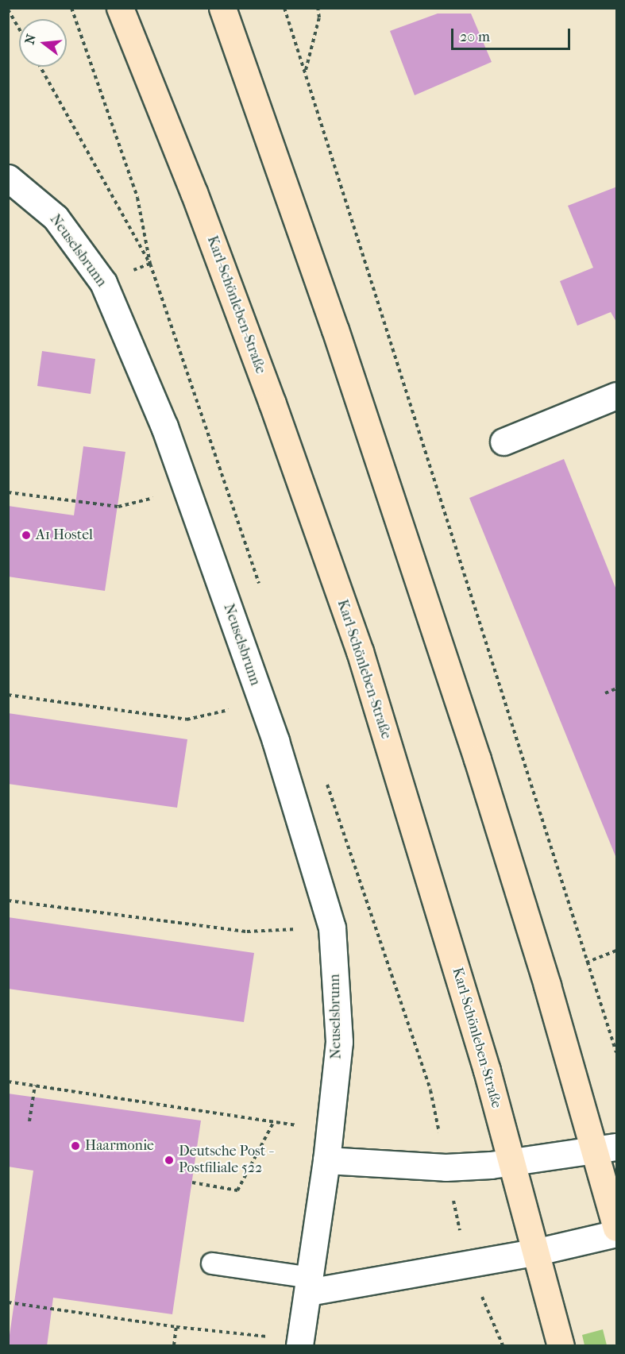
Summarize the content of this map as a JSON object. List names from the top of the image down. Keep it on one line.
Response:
{"streets":{"main road":["Karl-Schönleben-Straße"],"street":["Neuselsbrunn"]},"places":["A1 Hostel","Haarmonie","Deutsche Post - Postfiliale 522"],"scale_bar":"20 m","north":"left"}
